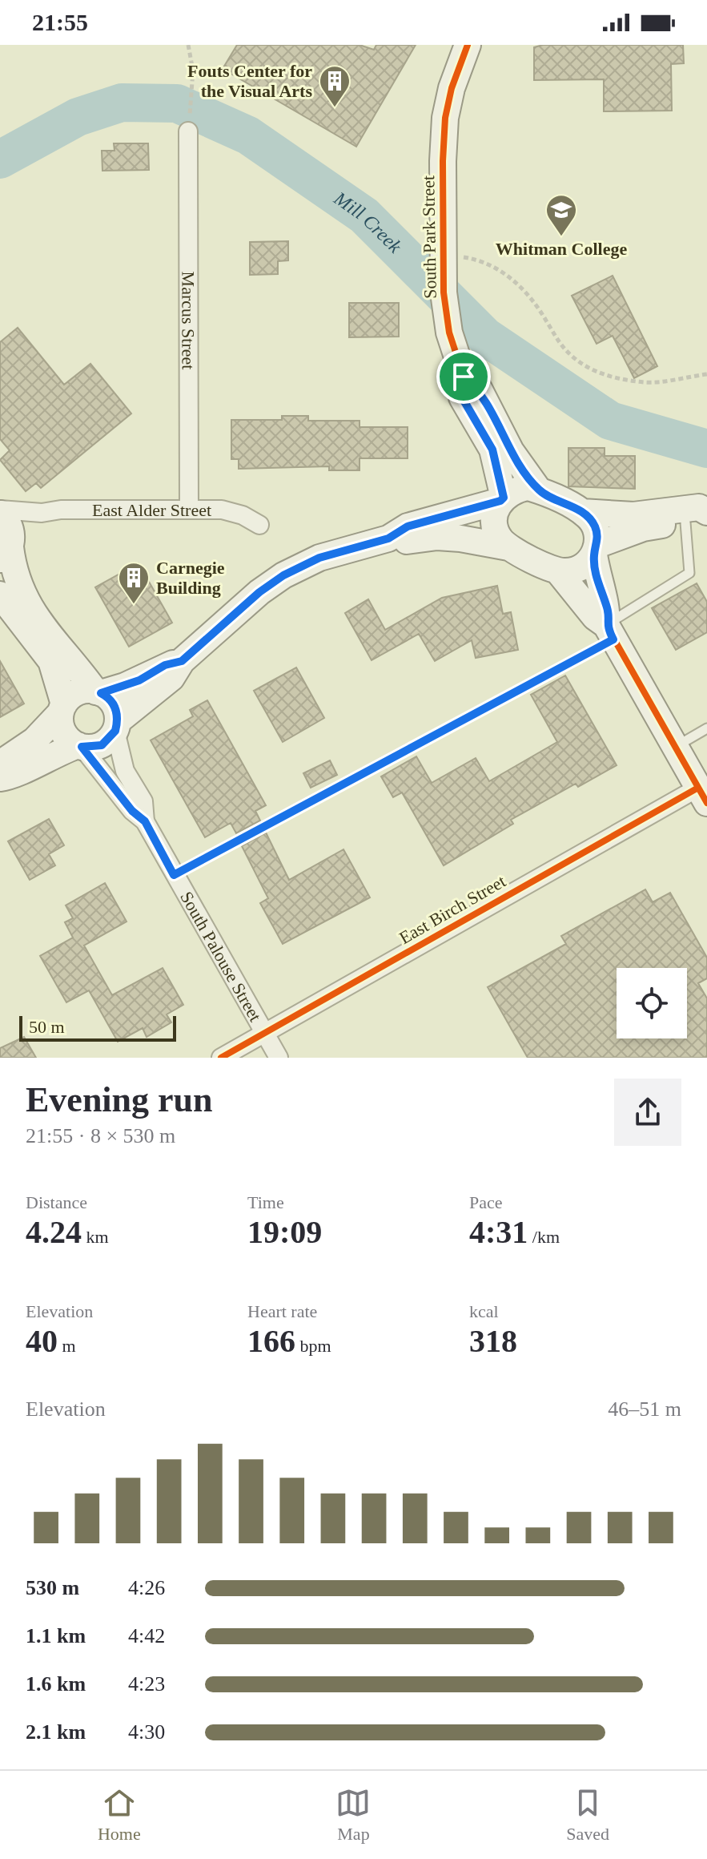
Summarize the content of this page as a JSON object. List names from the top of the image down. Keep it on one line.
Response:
{"streets":{"main road":["South Park Street"],"street":["Marcus Street","East Alder Street","East Birch Street","South Palouse Street"]},"crossings":[["Marcus Street","East Alder Street"],["East Birch Street","South Palouse Street"]],"water":["Mill Creek"],"places":{"building":["Fouts Center for the Visual Arts","Carnegie Building"],"school or university":["Whitman College"]},"scale_bar":"50 m","page":{"status":"21:55","scale":"50 m","heading":["Evening run","21:55 · 8 × 530 m"],"stats":[["Distance","4.24 km"],["Time","19:09"],["Pace","4:31 /km"],["Elevation","40 m"],["Heart rate","166 bpm"],["kcal","318"]],"chart":["Elevation","46–51 m"],"list":[{"name":"530 m","note":"4:26"},{"name":"1.1 km","note":"4:42"},{"name":"1.6 km","note":"4:23"},{"name":"2.1 km","note":"4:30"}],"tabs":["Home","Map","Saved"]}}
